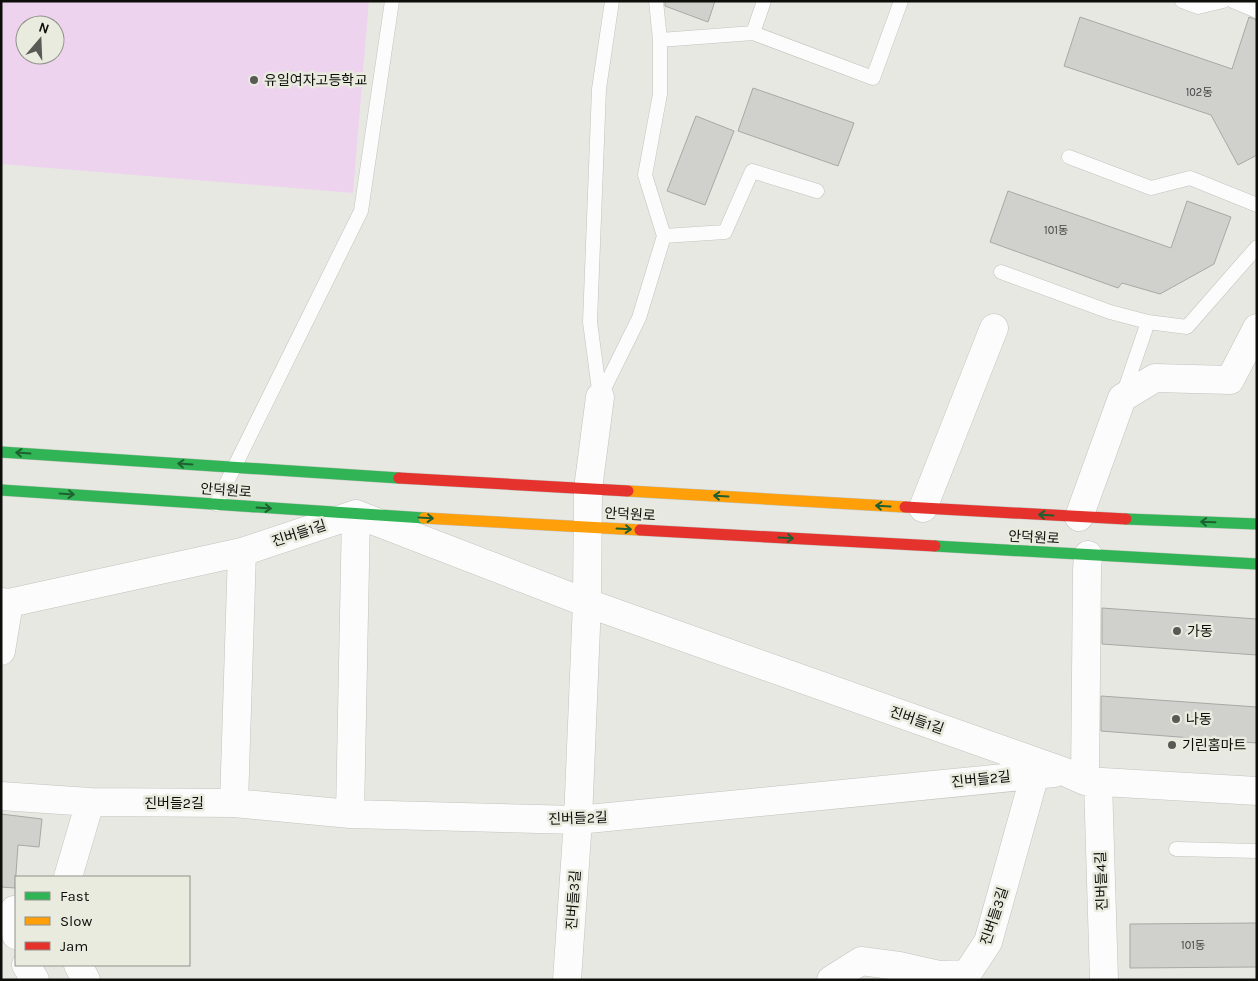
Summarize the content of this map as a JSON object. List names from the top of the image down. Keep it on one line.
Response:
{"streets":{"street":["안덕원로","진버들1길","진버들2길","진버들4길","진버들3길"]},"crossings":[["안덕원로","진버들1길"],["안덕원로","진버들4길"],["진버들1길","진버들2길"],["진버들1길","진버들4길"],["진버들2길","진버들4길"],["진버들2길","진버들3길"]],"places":["유일여자고등학교","가동","나동","기린홈마트"],"house_numbers":["102동","101동","101동"],"legend":["Fast","Slow","Jam"],"north":"top"}
